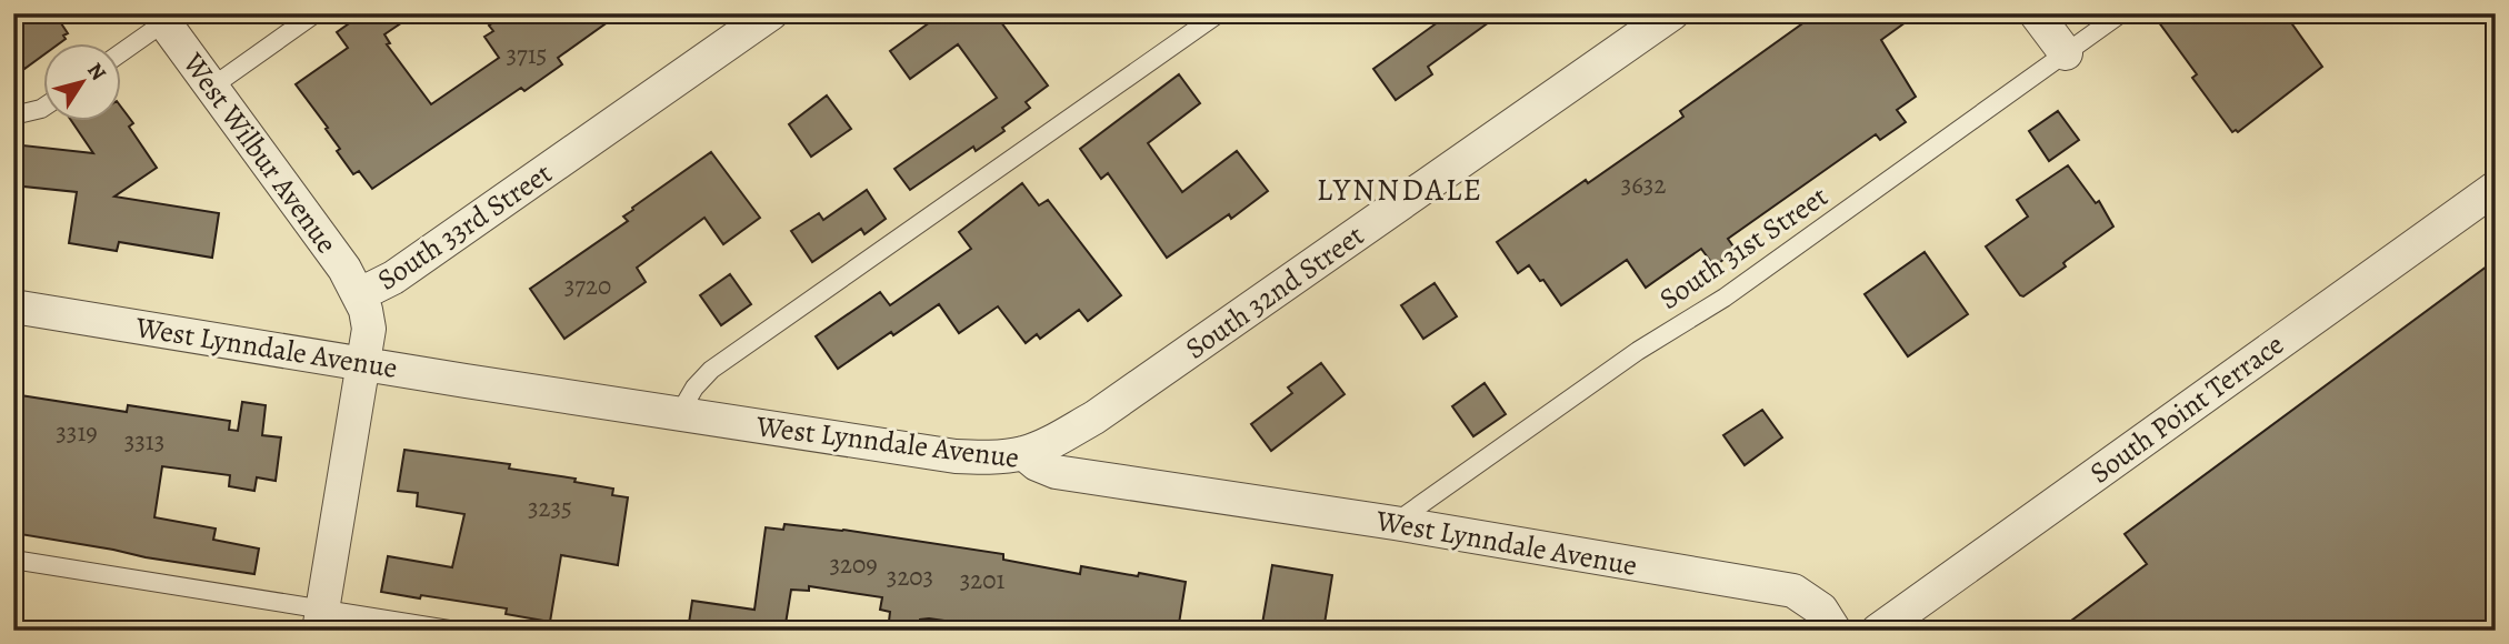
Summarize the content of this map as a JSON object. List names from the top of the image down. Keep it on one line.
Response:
{"streets":{"street":["West Wilbur Avenue","South 33rd Street","South 32nd Street","West Lynndale Avenue","South Point Terrace"],"lane":["South 31st Street"]},"crossings":[["West Wilbur Avenue","South 33rd Street"],["South 33rd Street","West Lynndale Avenue"],["South 31st Street","West Lynndale Avenue"],["South 32nd Street","West Lynndale Avenue"]],"districts":["LYNNDALE"],"house_numbers":["3715","3632","3720","3319","3313","3235","3209","3203","3201"],"north":"top right"}
